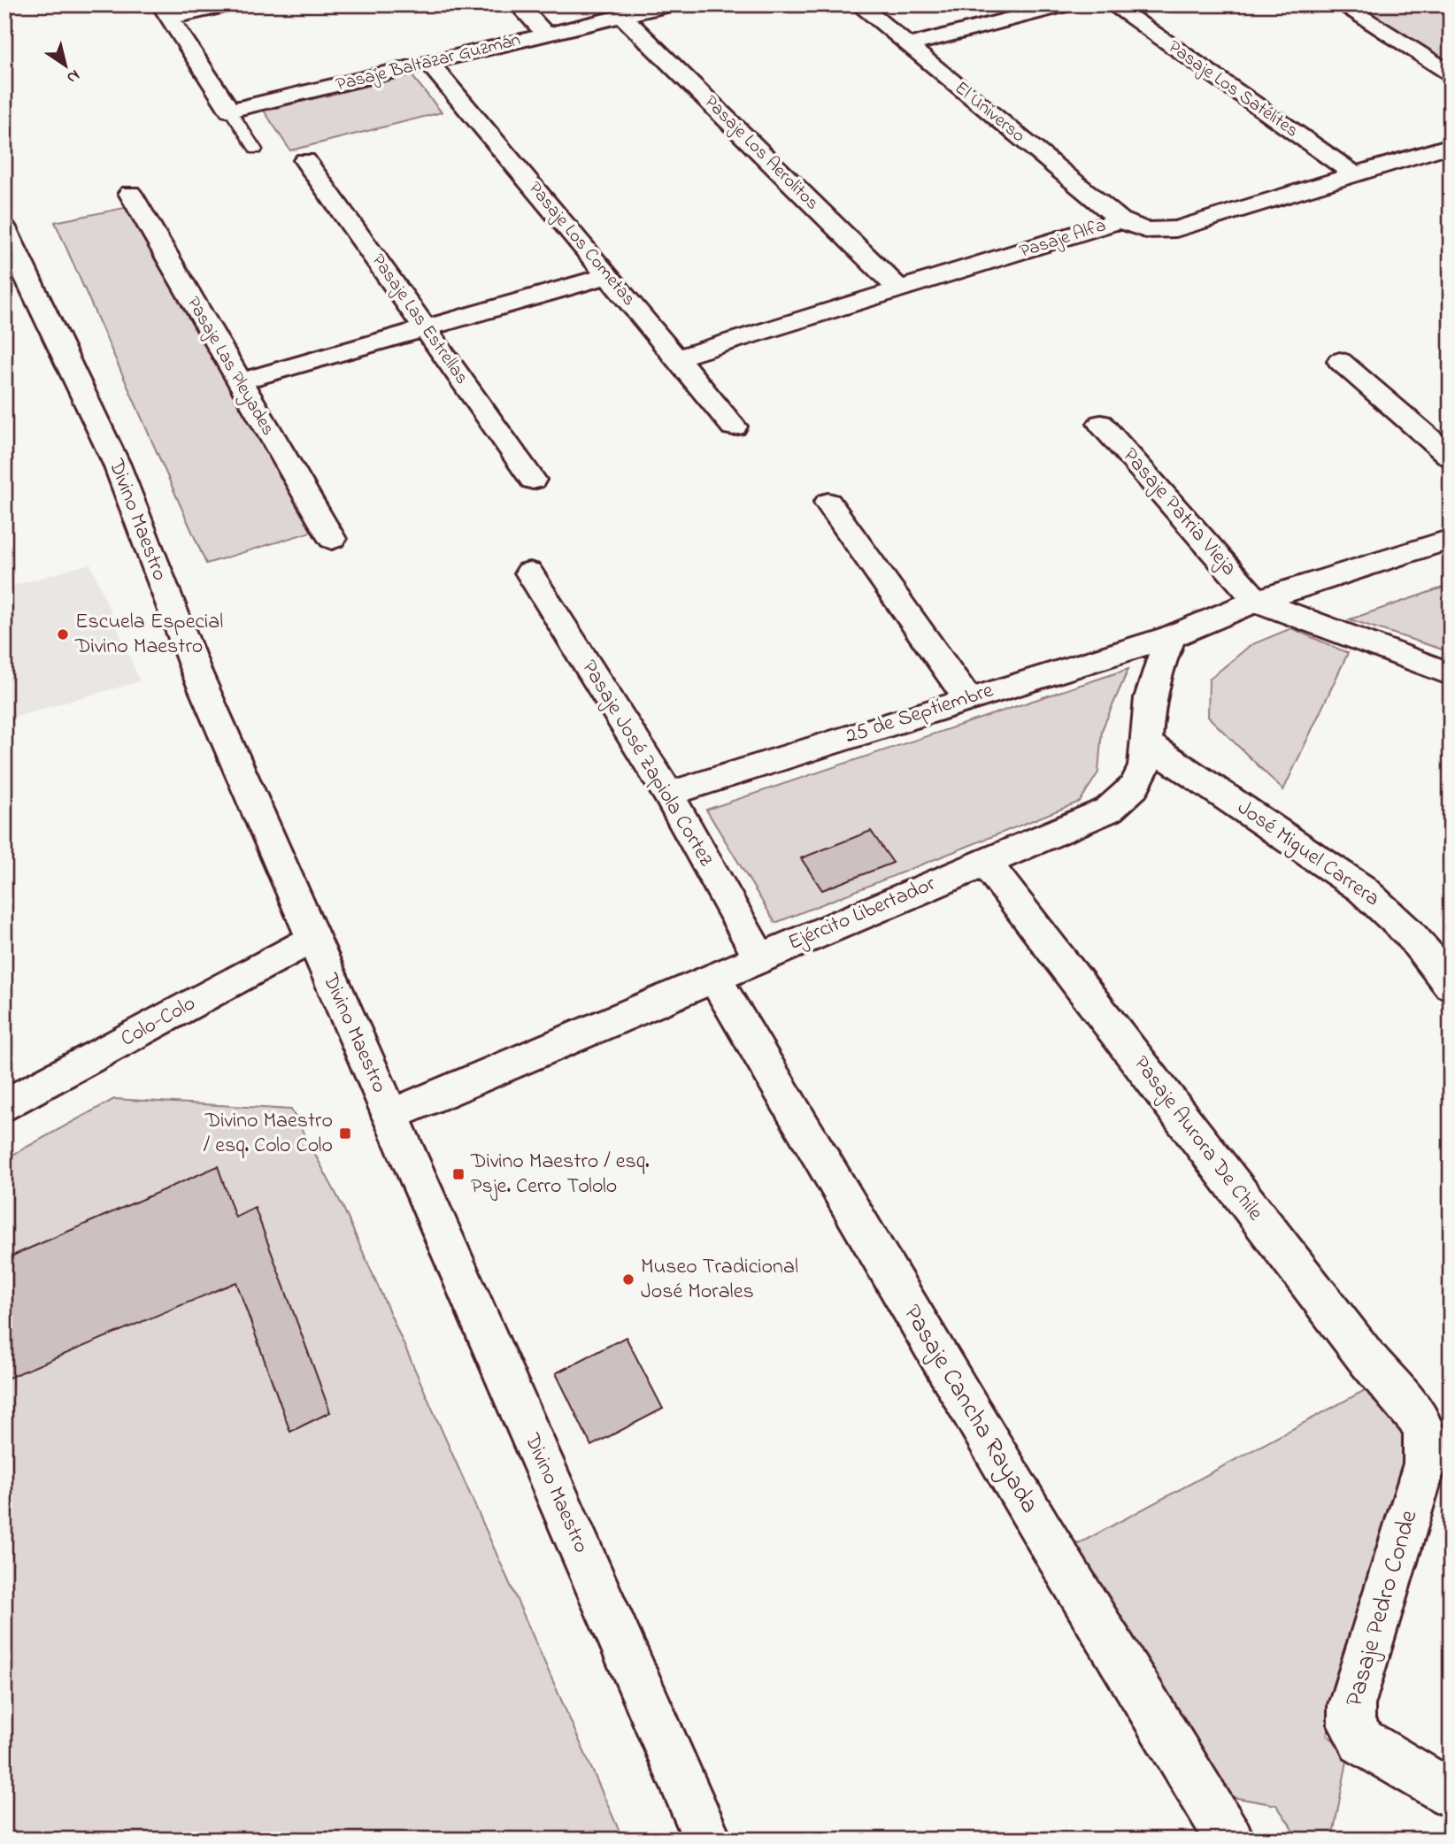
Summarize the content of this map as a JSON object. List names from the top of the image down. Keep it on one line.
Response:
{"streets":{"street":["Pasaje Baltazar Guzmán","Pasaje Los Satélites","El Universo","Pasaje Los Aerolitos","Pasaje Alfa","Pasaje Los Cometas","Pasaje Las Estrellas","Pasaje Las Pleyades","Pasaje Patria Vieja","Divino Maestro","25 de Septiembre","Pasaje José Zapiola Cortez","José Miguel Carrera","Ejército Libertador","Colo-Colo","Pasaje Aurora De Chile","Pasaje Cancha Rayada","Pasaje Pedro Conde"]},"crossings":[["Pasaje Baltazar Guzmán","Pasaje Los Aerolitos"],["Pasaje Baltazar Guzmán","Pasaje Los Cometas"],["Pasaje Los Satélites","Pasaje Alfa"],["El Universo","Pasaje Alfa"],["Pasaje Los Aerolitos","Pasaje Alfa"],["Pasaje Alfa","Pasaje Los Cometas"],["Divino Maestro","Ejército Libertador"],["Divino Maestro","Colo-Colo"],["25 de Septiembre","Pasaje José Zapiola Cortez"],["25 de Septiembre","Ejército Libertador"],["Pasaje José Zapiola Cortez","Ejército Libertador"],["José Miguel Carrera","Ejército Libertador"],["Ejército Libertador","Pasaje Aurora De Chile"],["Ejército Libertador","Pasaje Cancha Rayada"],["Pasaje Aurora De Chile","Pasaje Pedro Conde"]],"places":{"other":["Escuela Especial Divino Maestro","Museo Tradicional José Morales"],"transit":["Divino Maestro / esq. Colo Colo","Divino Maestro / esq. Psje. Cerro Tololo"]},"north":"bottom right"}
